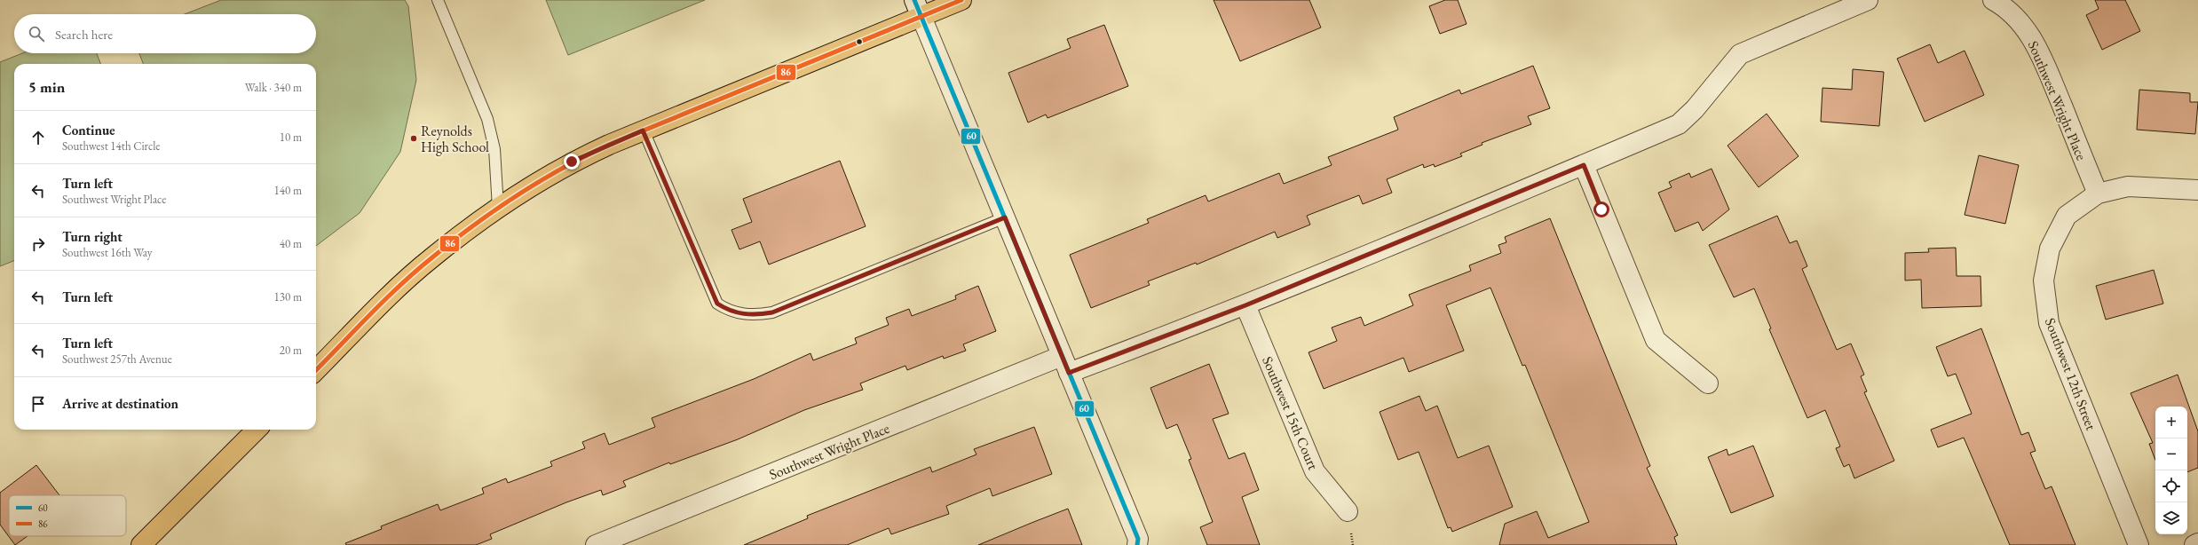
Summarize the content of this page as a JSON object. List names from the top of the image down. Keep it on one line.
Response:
{"streets":{"street":["Southwest Wright Place","Southwest 12th Street","Southwest 15th Court"]},"crossings":[["Southwest Wright Place","Southwest 12th Street"],["Southwest Wright Place","Southwest 15th Court"]],"places":["Reynolds High School"],"lines":["transit line 60","transit line 86"],"legend":["60","86"],"page":{"search":"Search here","heading":["5 min","Walk · 340 m"],"list":[["Continue","Southwest 14th Circle","10 m"],["Turn left","Southwest Wright Place","140 m"],["Turn right","Southwest 16th Way","40 m"],["Turn left","130 m"],["Turn left","Southwest 257th Avenue","20 m"],"Arrive at destination"],"map_buttons":["+","−"]}}
